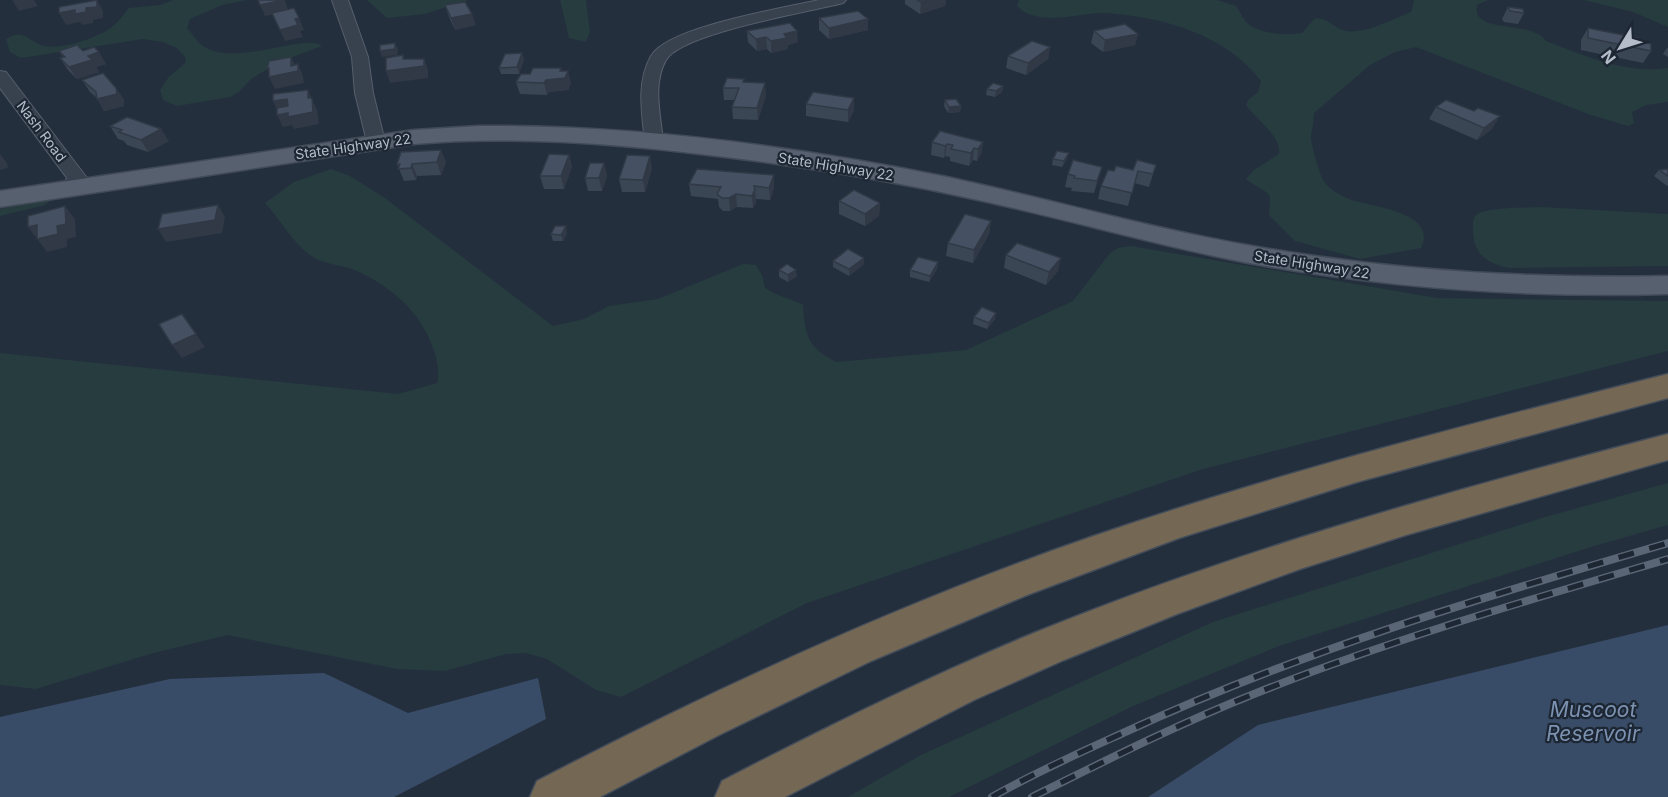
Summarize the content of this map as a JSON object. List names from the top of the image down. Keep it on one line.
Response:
{"streets":{"main road":["State Highway 22"],"street":["Nash Road"]},"crossings":[["Nash Road","State Highway 22"]],"water":["Muscoot Reservoir"],"north":"bottom left"}
